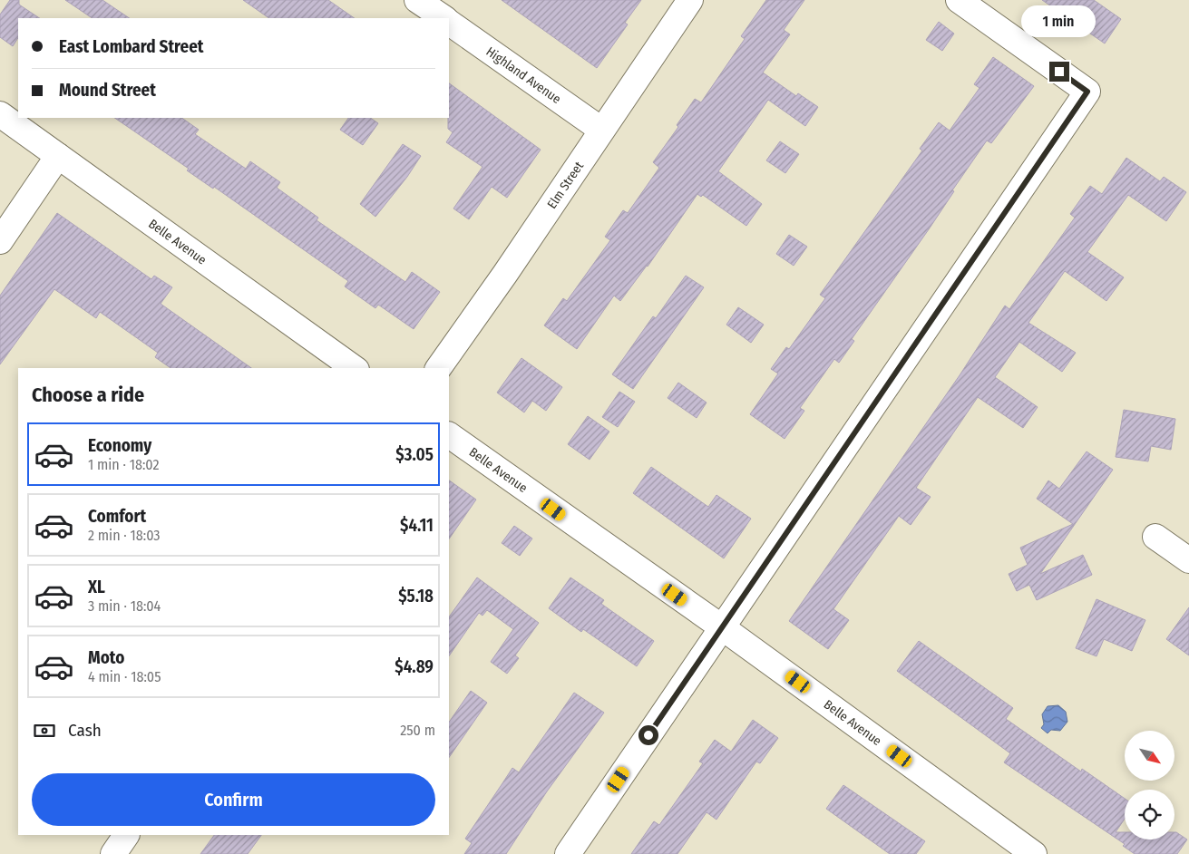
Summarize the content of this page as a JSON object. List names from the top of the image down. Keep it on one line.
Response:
{"streets":{"street":["Highland Avenue","Elm Street","Belle Avenue"]},"crossings":[["Highland Avenue","Elm Street"]],"north":"bottom right","page":{"bubble":"1 min","banner":["East Lombard Street","Mound Street"],"heading":"Choose a ride","list":[{"name":"Economy","note":"1 min · 18:02","value":"$3.05"},{"name":"Comfort","note":"2 min · 18:03","value":"$4.11"},{"name":"XL","note":"3 min · 18:04","value":"$5.18"},{"name":"Moto","note":"4 min · 18:05","value":"$4.89"}],"pay":["Cash","250 m"],"buttons":"Confirm"}}
